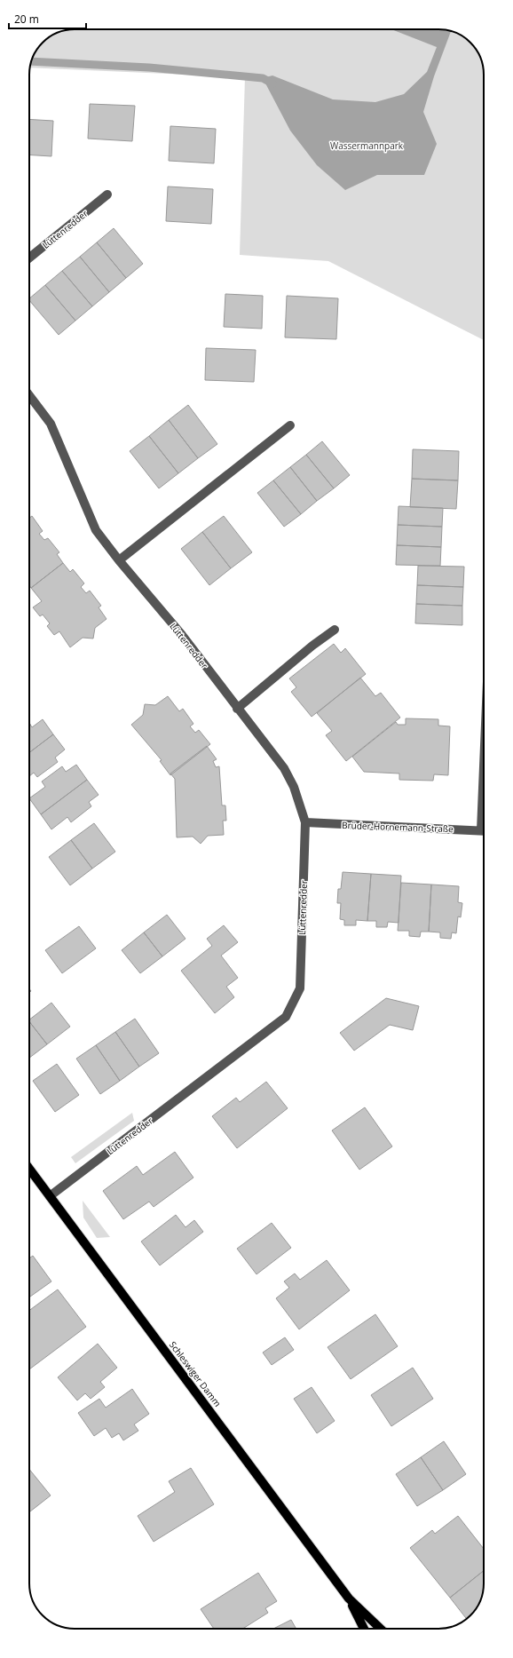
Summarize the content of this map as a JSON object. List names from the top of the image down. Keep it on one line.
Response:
{"streets":{"main road":["Schleswiger Damm"],"street":["Lüttenredder","Brüder-Hornemann-Straße"]},"crossings":[["Lüttenredder","Brüder-Hornemann-Straße"],["Lüttenredder","Schleswiger Damm"]],"parks":["Wassermannpark"],"scale_bar":"20 m"}
